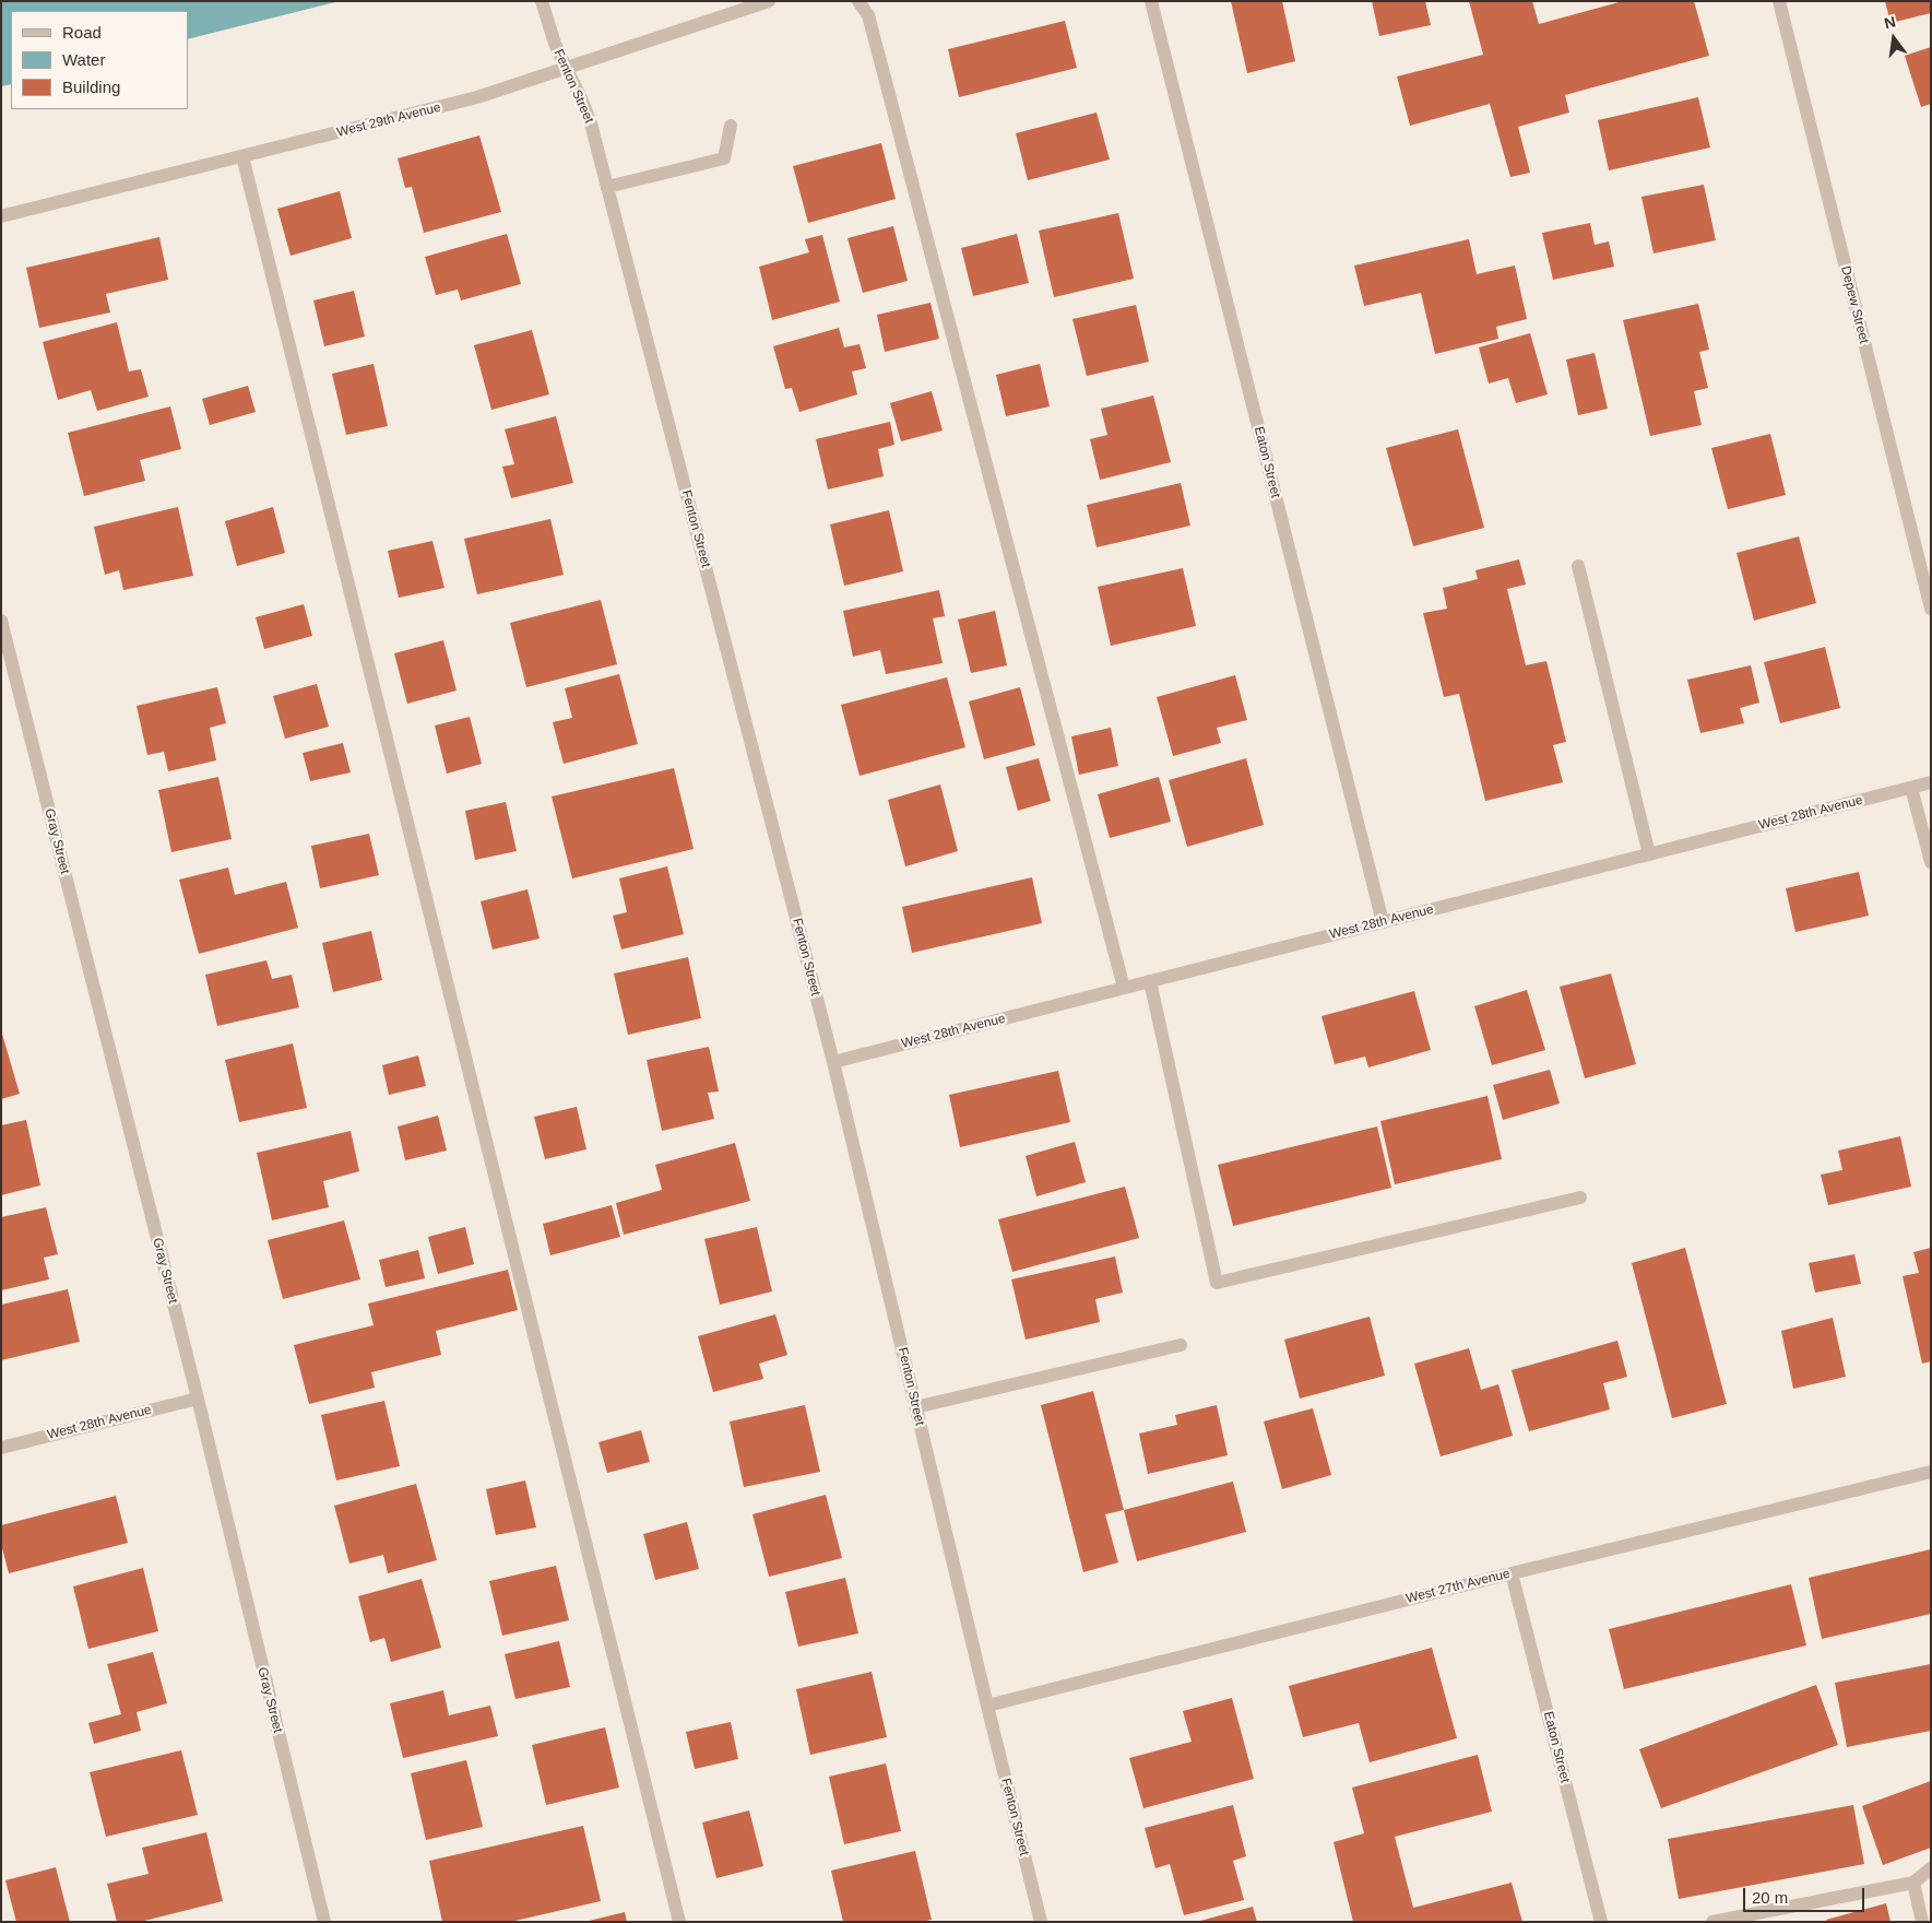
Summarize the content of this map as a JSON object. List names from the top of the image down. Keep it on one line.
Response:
{"streets":{"street":["Fenton Street","West 29th Avenue","Depew Street","Eaton Street","West 28th Avenue","Gray Street","West 27th Avenue"]},"crossings":[["Fenton Street","West 29th Avenue"],["Fenton Street","West 28th Avenue"],["Fenton Street","West 27th Avenue"],["Eaton Street","West 28th Avenue"],["Eaton Street","West 27th Avenue"],["West 28th Avenue","Gray Street"]],"legend":["Road","Water","Building"],"scale_bar":"20 m","north":"top"}
